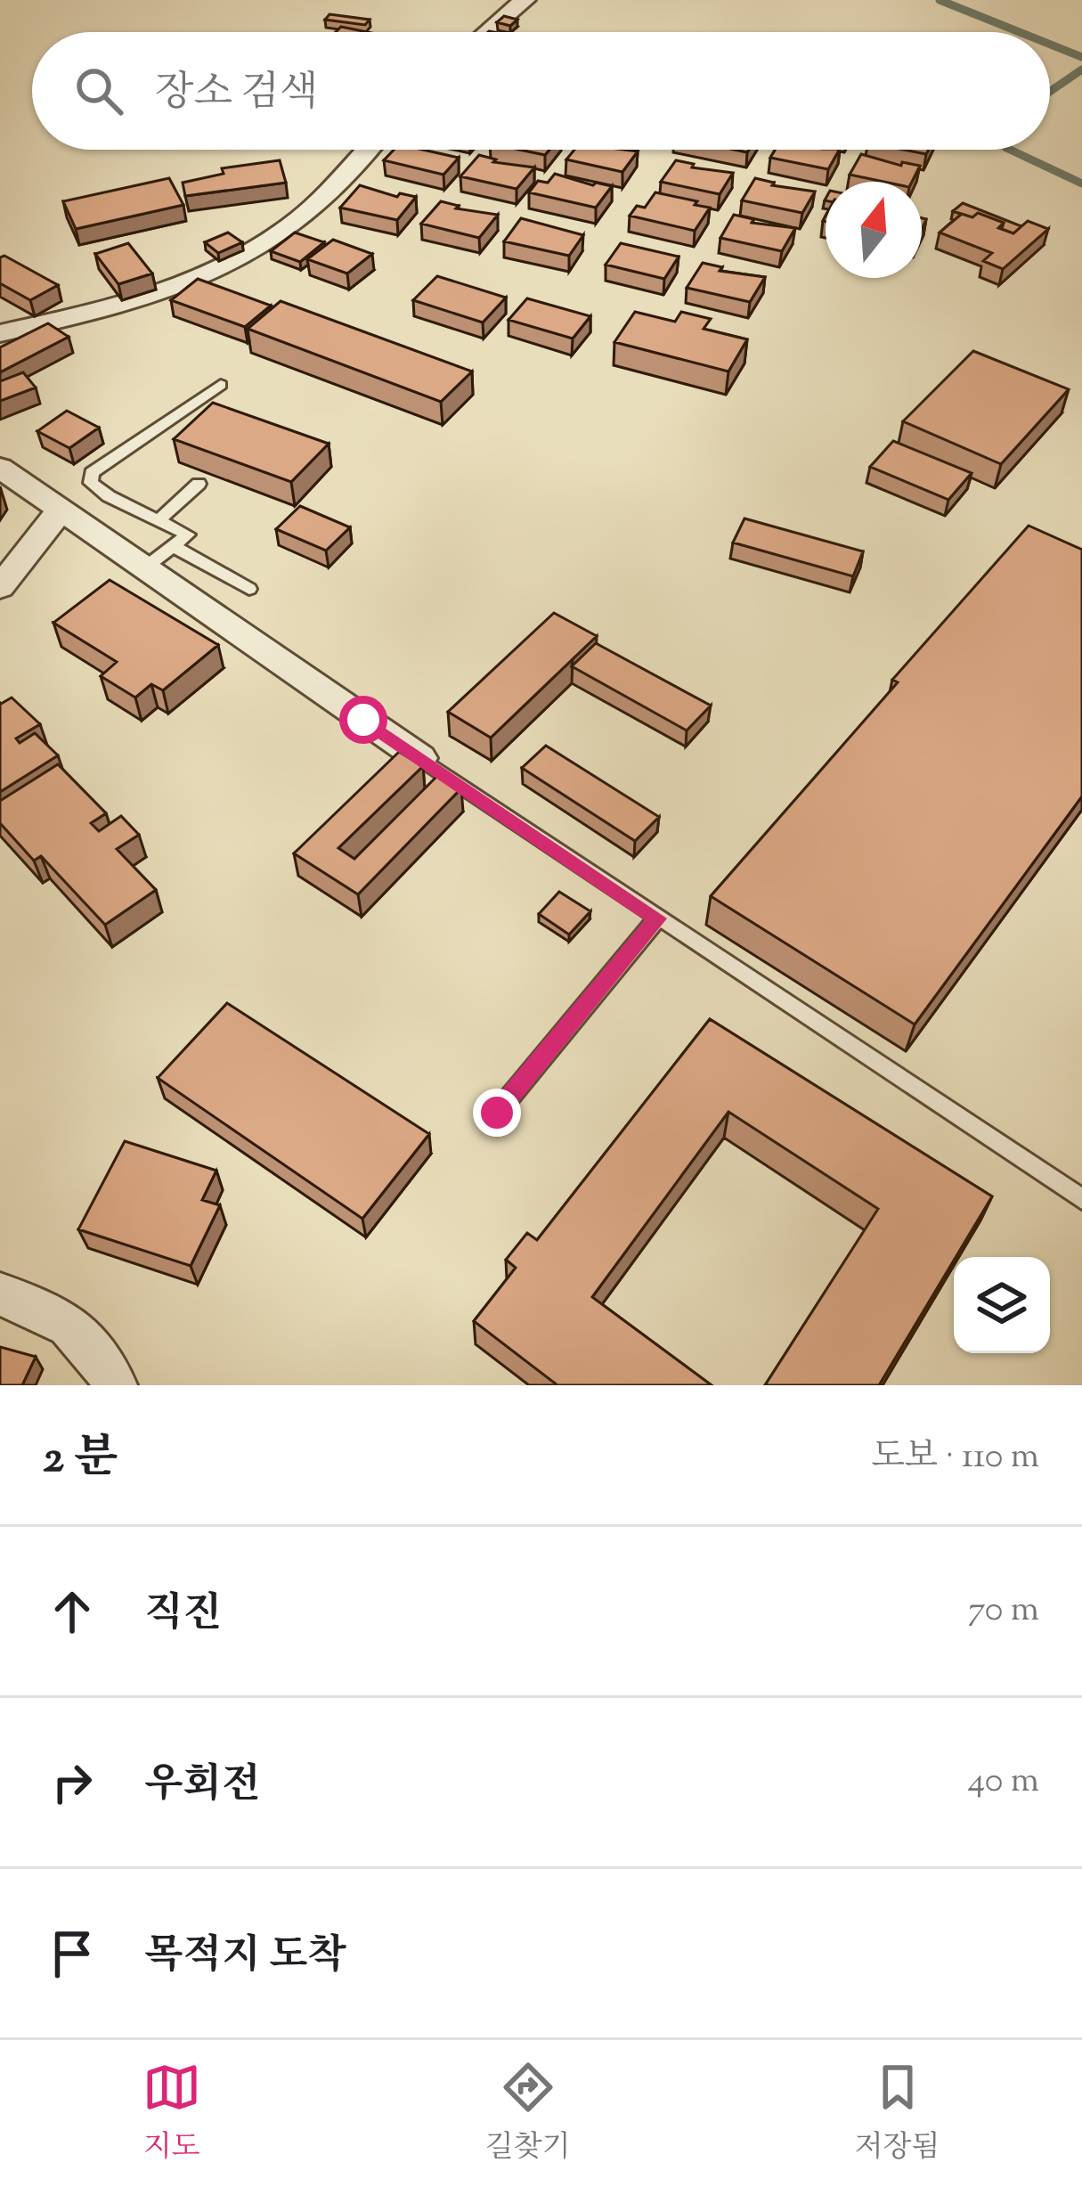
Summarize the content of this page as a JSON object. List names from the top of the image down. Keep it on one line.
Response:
{"north":"top","page":{"search":"장소 검색","heading":["2 분","도보 · 110 m"],"list":[["직진","70 m"],["우회전","40 m"],"목적지 도착"],"nav":["지도","길찾기","저장됨"]}}
